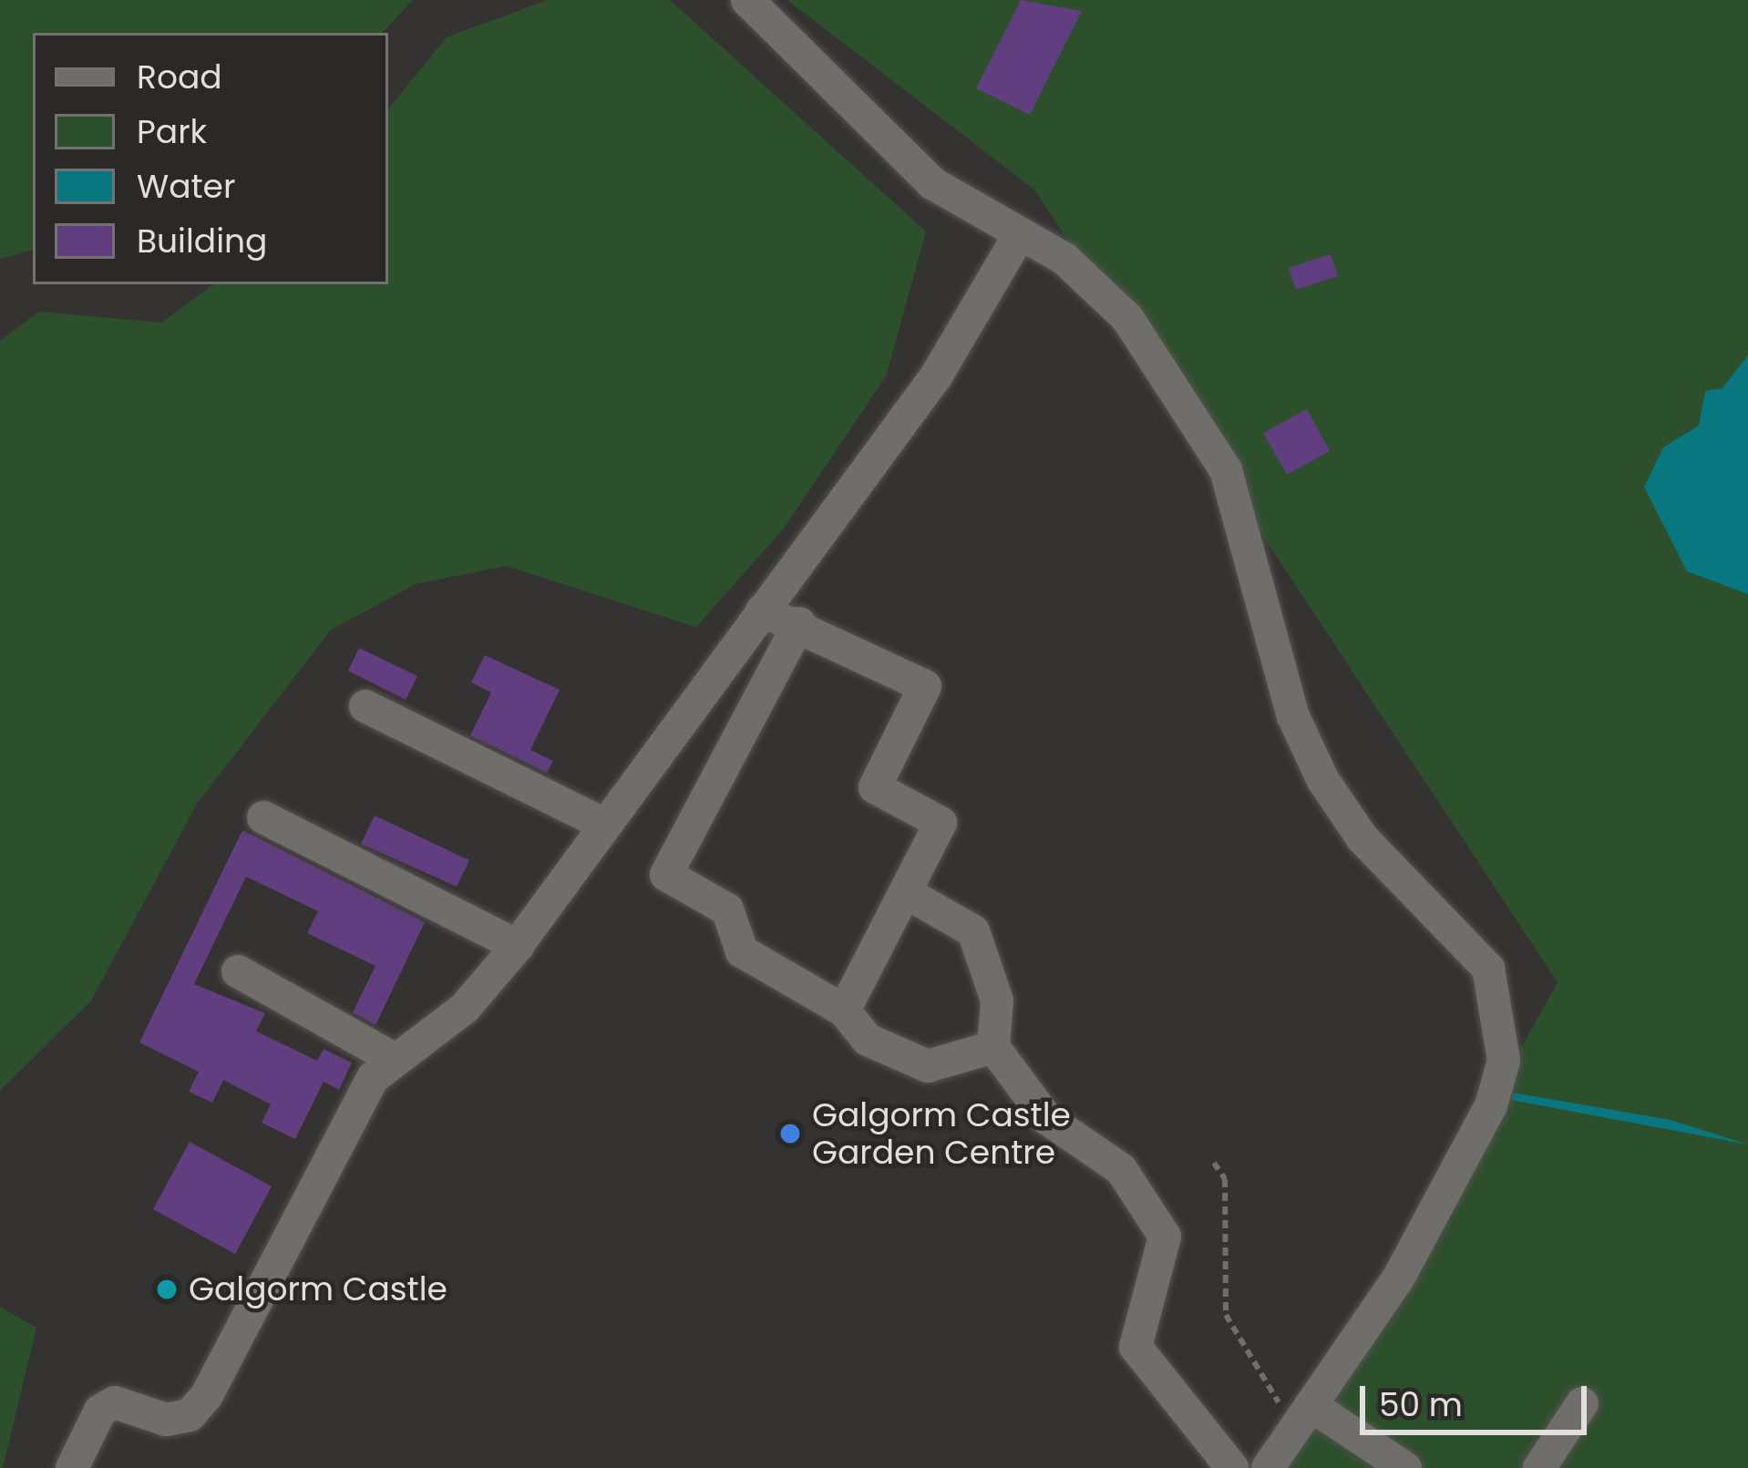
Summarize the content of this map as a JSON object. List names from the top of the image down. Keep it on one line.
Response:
{"places":["Galgorm Castle Garden Centre","Galgorm Castle"],"legend":["Road","Park","Water","Building"],"scale_bar":"50 m"}
